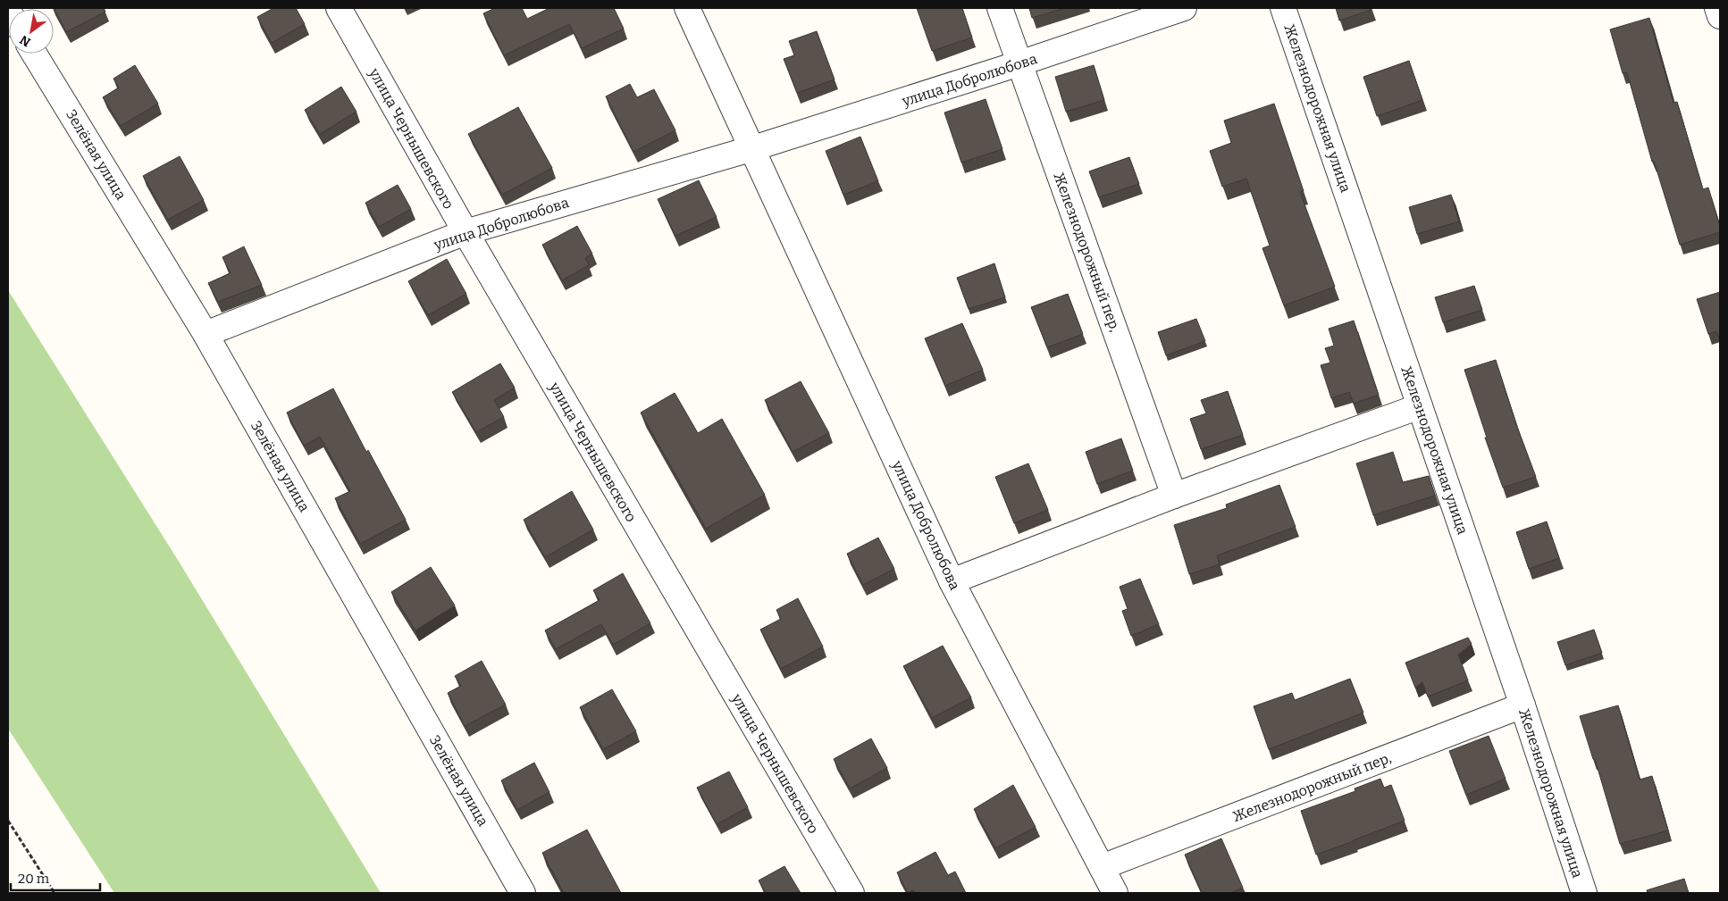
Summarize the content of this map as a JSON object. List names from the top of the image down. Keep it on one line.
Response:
{"streets":{"street":["улица Добролюбова","Железнодорожная улица","улица Чернышевского","Зелёная улица","Железнодорожный пер,"]},"crossings":[["улица Добролюбова","улица Чернышевского"],["улица Добролюбова","Зелёная улица"],["улица Добролюбова","Железнодорожный пер,"],["Железнодорожная улица","Железнодорожный пер,"]],"scale_bar":"20 m","north":"bottom left"}
